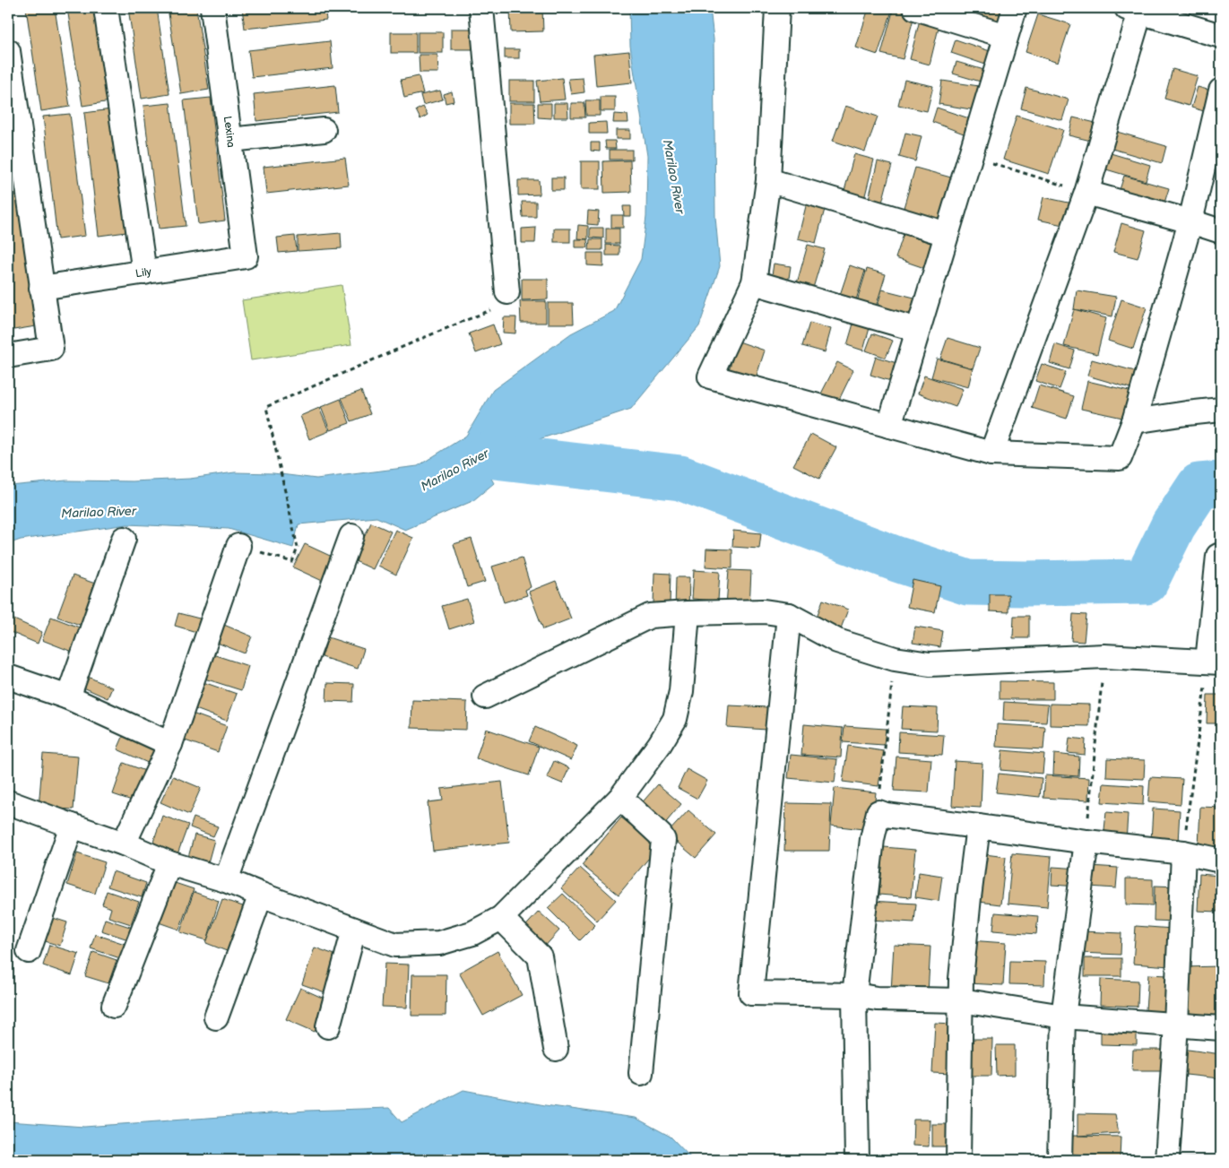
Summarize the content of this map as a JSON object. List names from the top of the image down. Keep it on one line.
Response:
{"streets":{"street":["Lexina","Lily"]},"crossings":[["Lexina","Lily"]],"water":["Marilao River"]}
